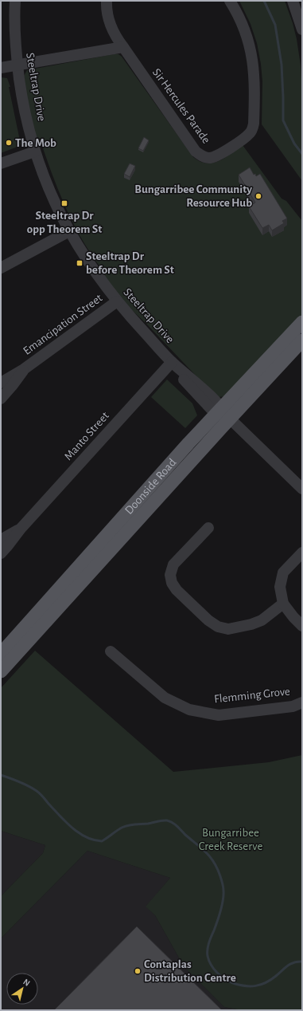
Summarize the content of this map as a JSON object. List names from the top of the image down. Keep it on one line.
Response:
{"streets":{"main road":["Doonside Road"],"street":["Steeltrap Drive","Sir Hercules Parade","Emancipation Street","Manto Street","Flemming Grove"]},"crossings":[["Steeltrap Drive","Emancipation Street"],["Steeltrap Drive","Manto Street"],["Steeltrap Drive","Doonside Road"]],"parks":["Bungarribee Creek Reserve"],"places":{"other":["The Mob","Bungarribee Community Resource Hub","Contaplas Distribution Centre"],"transit":["Steeltrap Dr opp Theorem St","Steeltrap Dr before Theorem St"]},"north":"top right"}
